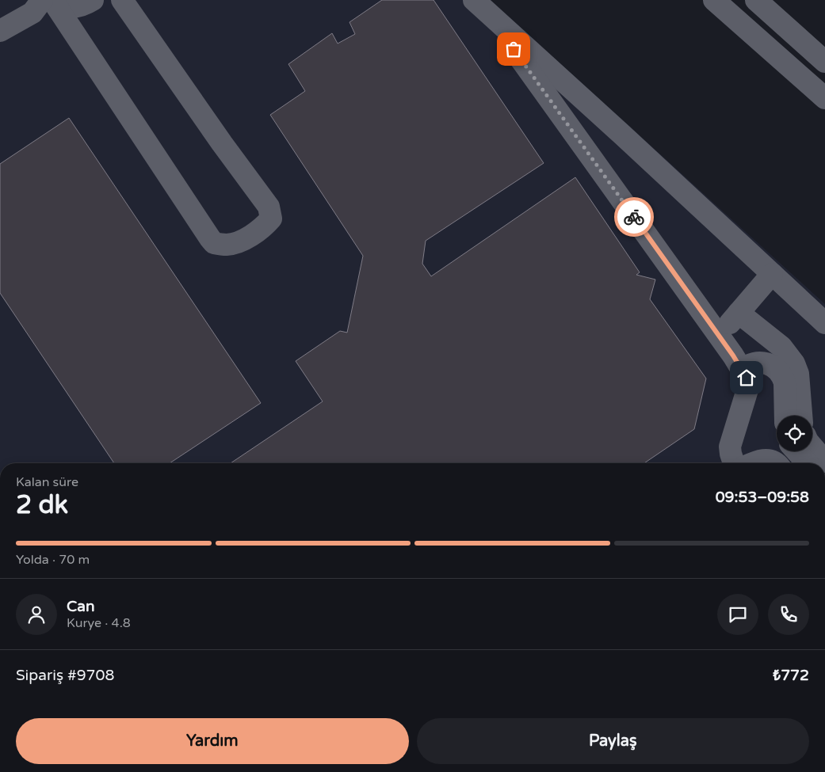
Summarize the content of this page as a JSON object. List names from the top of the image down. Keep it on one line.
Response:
{"page":{"heading":["2 dk","Kalan süre","09:53–09:58"],"panel":["Can","Kurye · 4.8","Sipariş #9708","₺772"],"bar":"Yolda · 70 m","buttons":["Yardım","Paylaş"]}}
